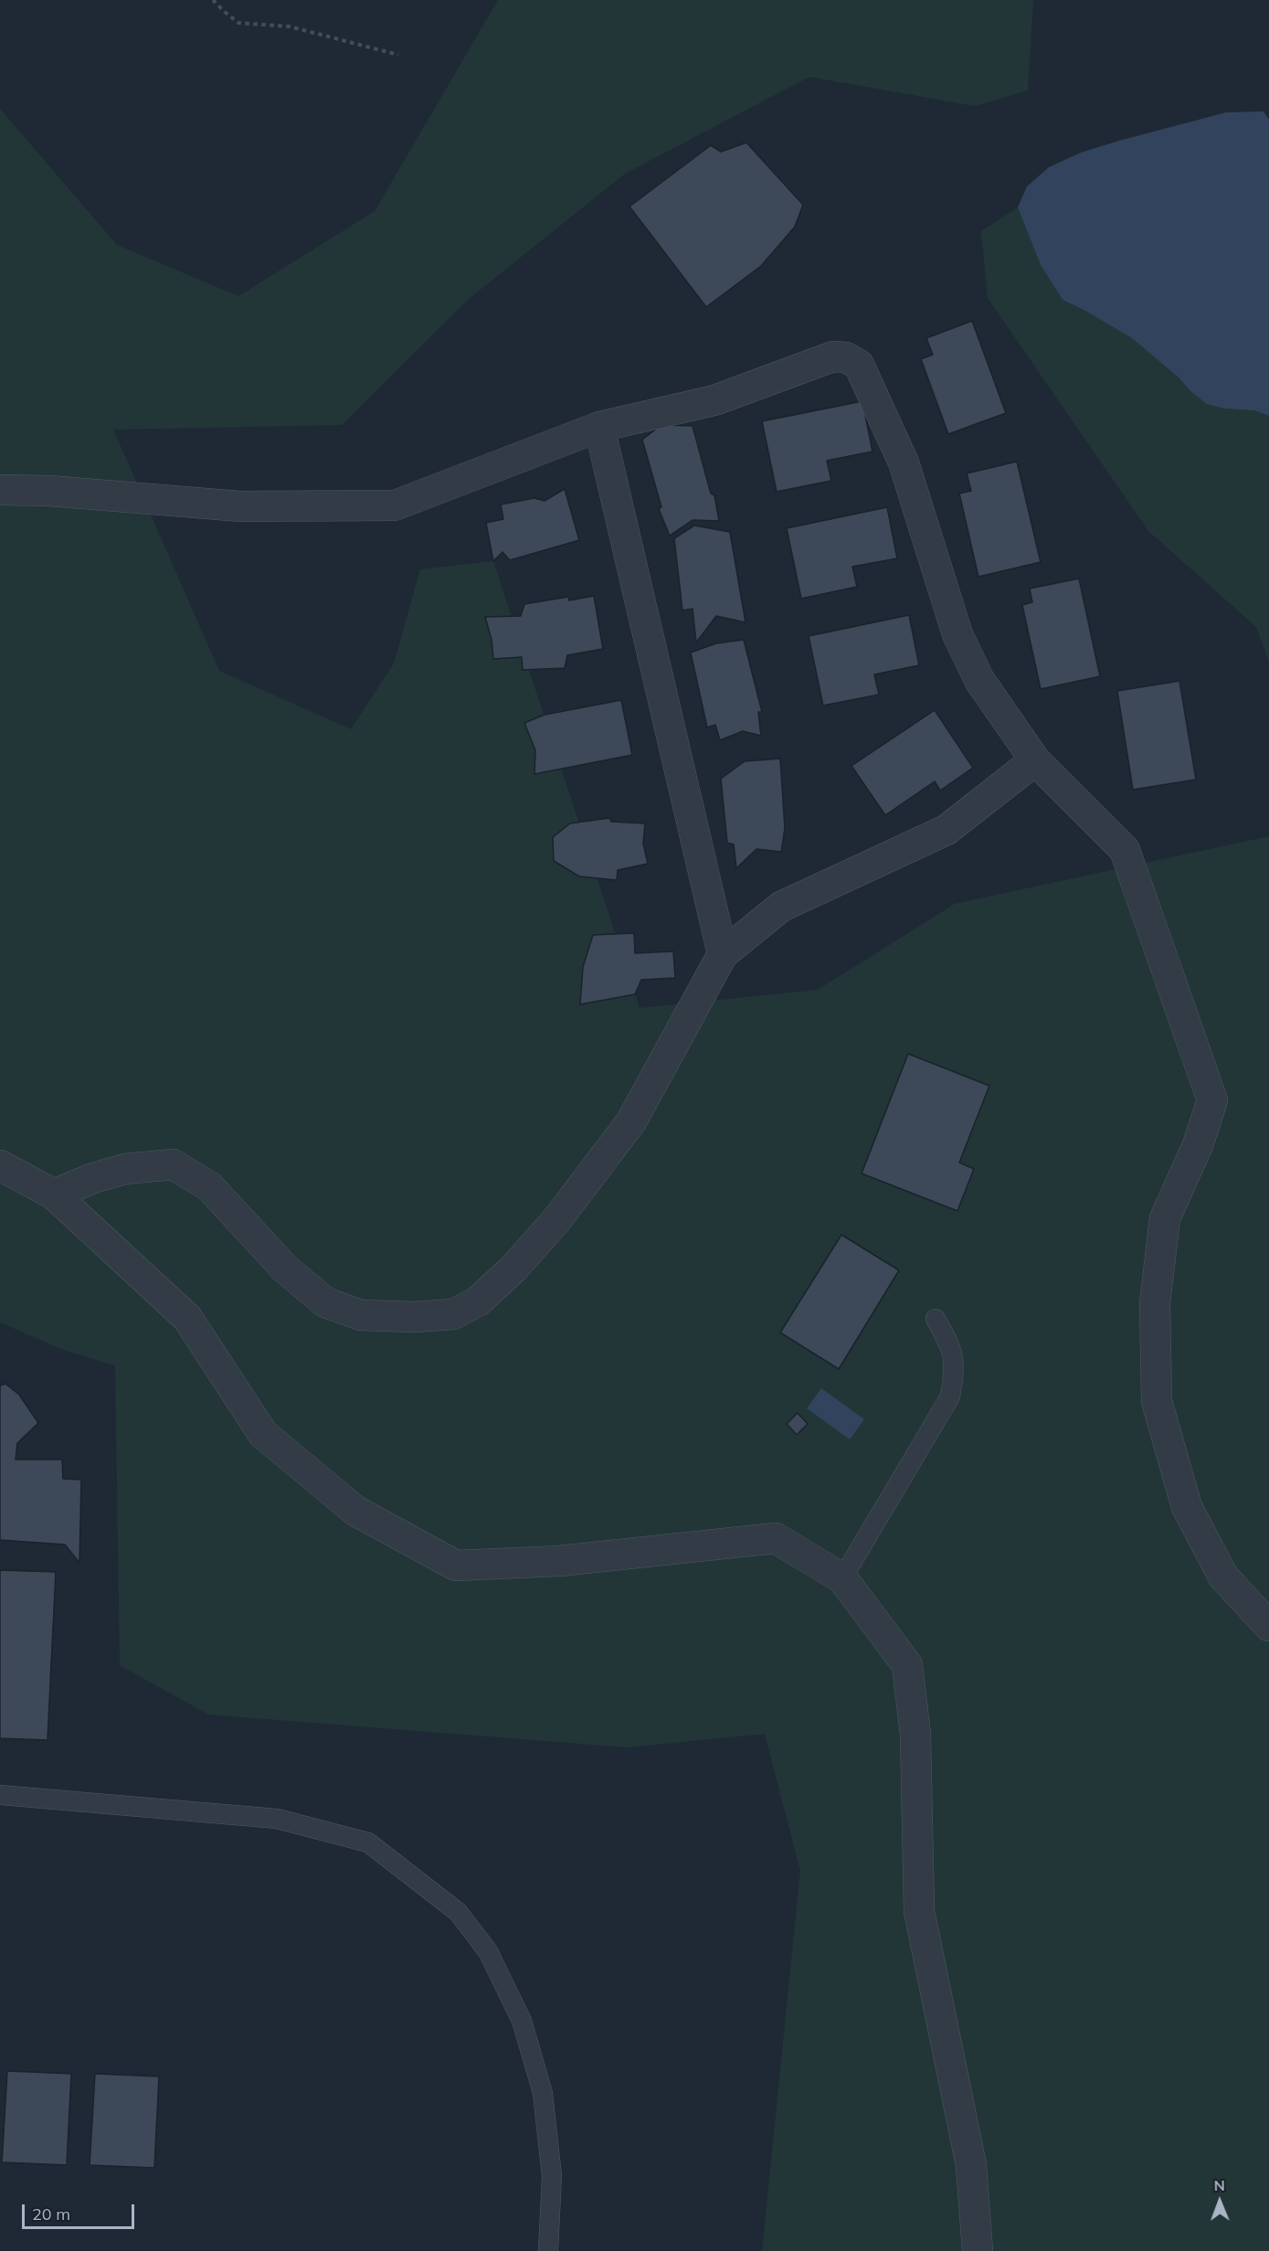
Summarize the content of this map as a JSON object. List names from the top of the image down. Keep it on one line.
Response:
{"scale_bar":"20 m","north":"top"}
